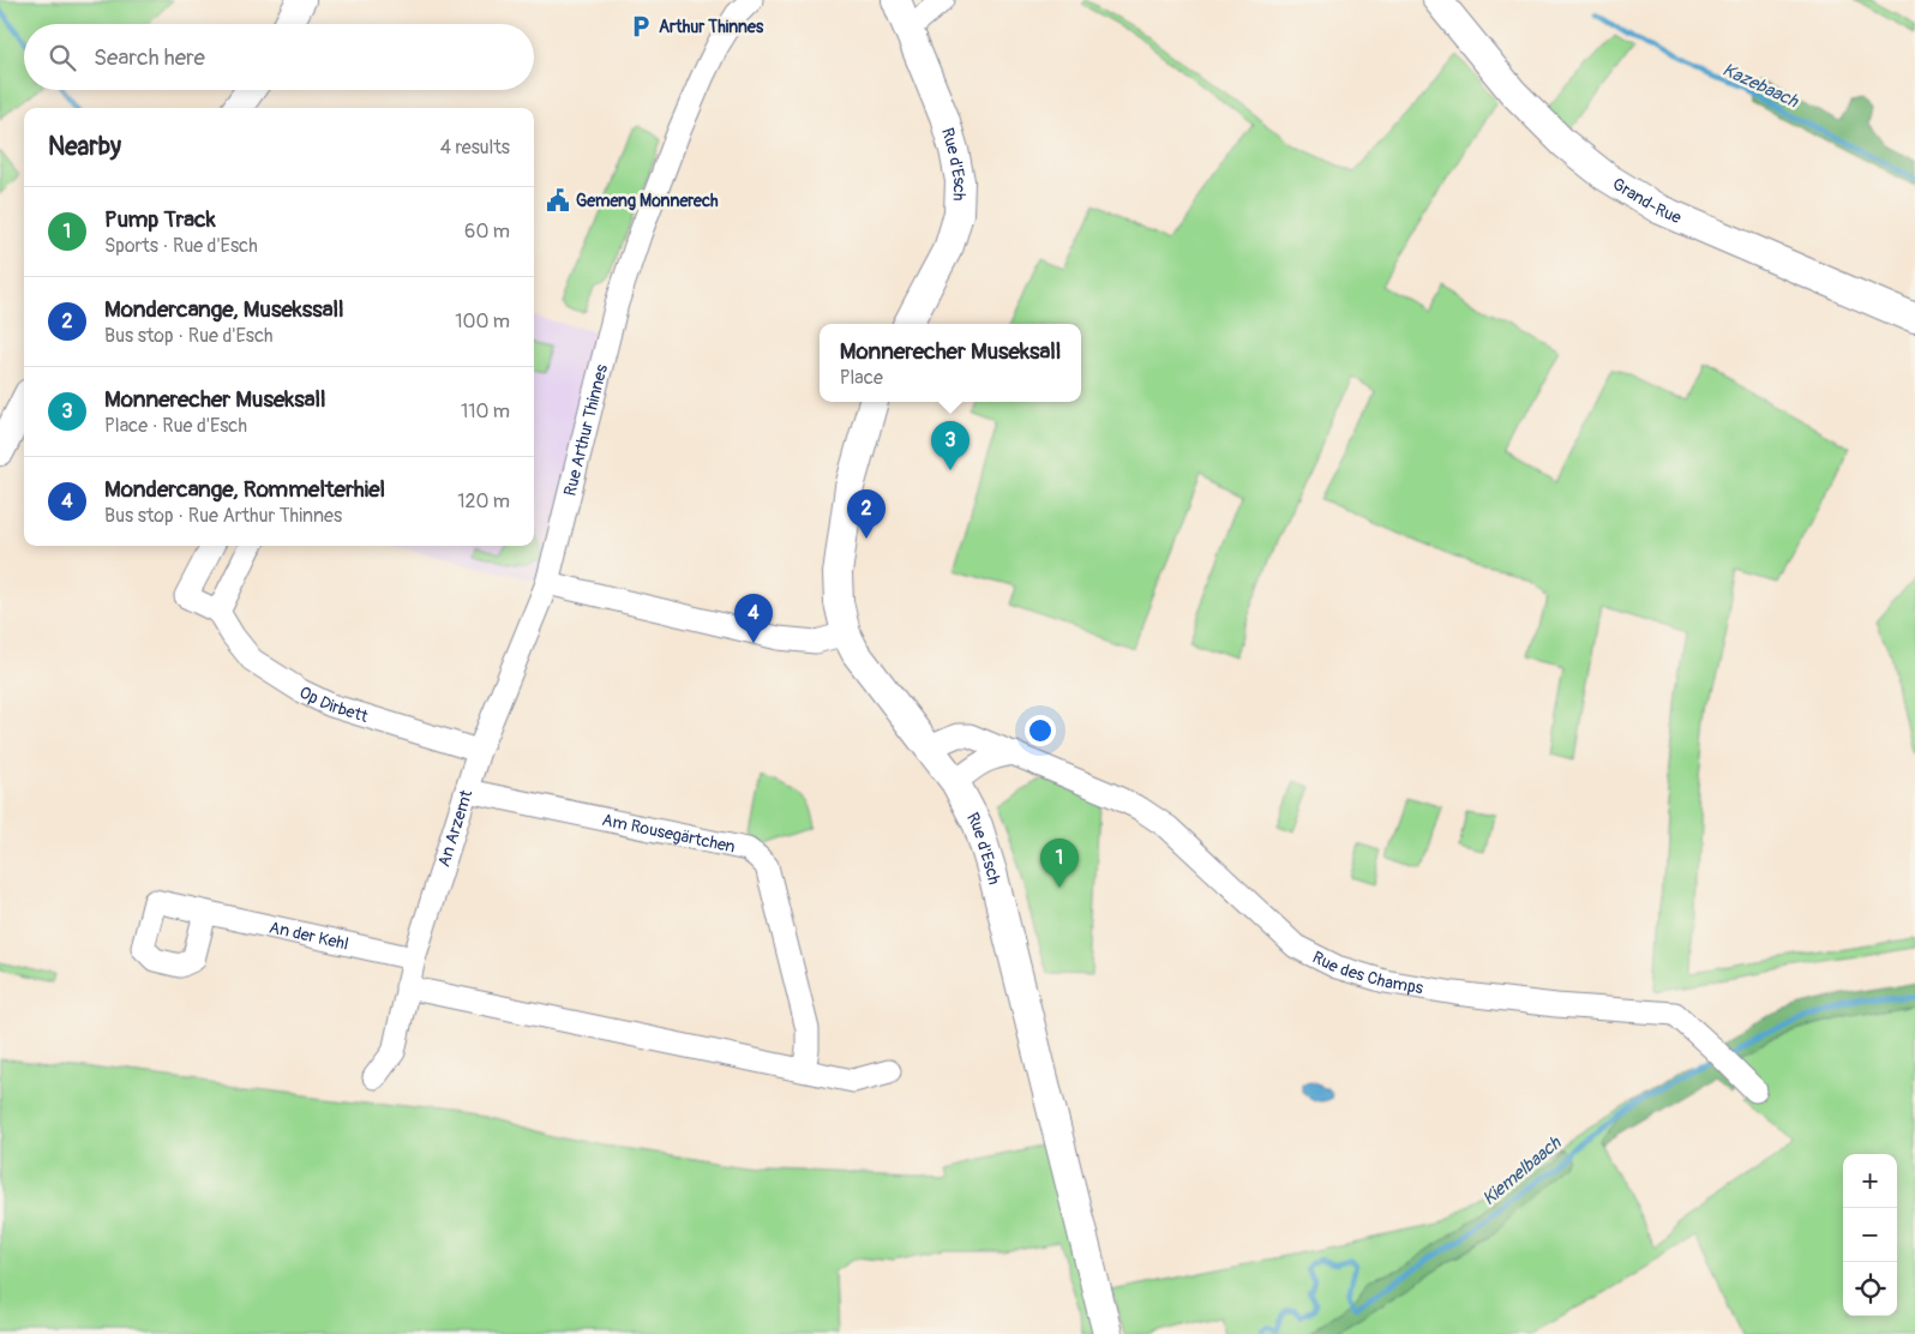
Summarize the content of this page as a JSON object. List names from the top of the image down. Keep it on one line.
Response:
{"streets":{"main road":["Rue d'Esch","Grand-Rue"],"street":["Rue Arthur Thinnes","Op Dirbett","An Arzemt","Am Rousegärtchen","An der Kehl","Rue des Champs"]},"crossings":[["Rue d'Esch","Rue des Champs"],["Rue Arthur Thinnes","An Arzemt"],["Op Dirbett","An Arzemt"],["An Arzemt","Am Rousegärtchen"],["An Arzemt","An der Kehl"]],"water":["Kazebaach","Kiemelbaach"],"places":{"parking":["Arthur Thinnes"],"public building":["Gemeng Monnerech"]},"page":{"search":"Search here","heading":["Nearby","4 results"],"list":[{"mark":"1","name":"Pump Track","note":"Sports · Rue d'Esch","value":"60 m"},{"mark":"2","name":"Mondercange, Musekssall","note":"Bus stop · Rue d'Esch","value":"100 m"},{"mark":"3","name":"Monnerecher Museksall","note":"Place · Rue d'Esch","value":"110 m"},{"mark":"4","name":"Mondercange, Rommelterhiel","note":"Bus stop · Rue Arthur Thinnes","value":"120 m"}],"popup":["Monnerecher Museksall","Place"],"pins":["3","2","4","1"],"map_buttons":["+","−"]}}
